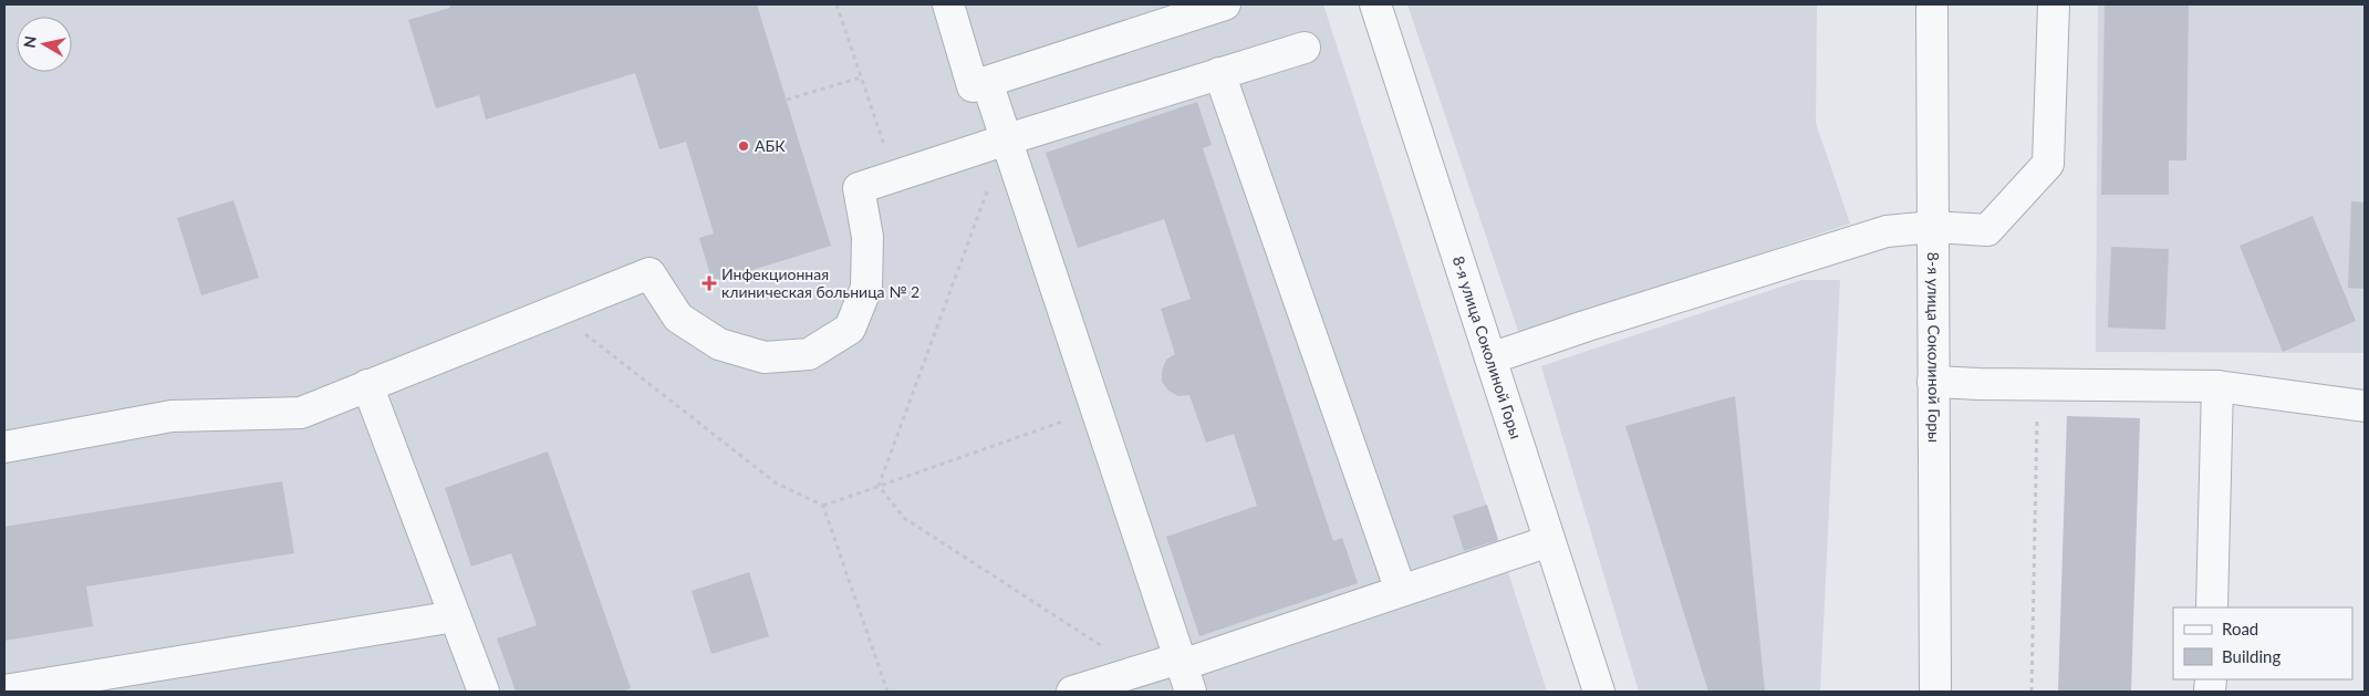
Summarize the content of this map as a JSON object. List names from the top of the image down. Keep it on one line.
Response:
{"streets":{"street":["8-я улица Соколиной Горы"]},"places":{"other":["АБК"],"health":["Инфекционная клиническая больница № 2"]},"legend":["Road","Building"],"north":"left"}
